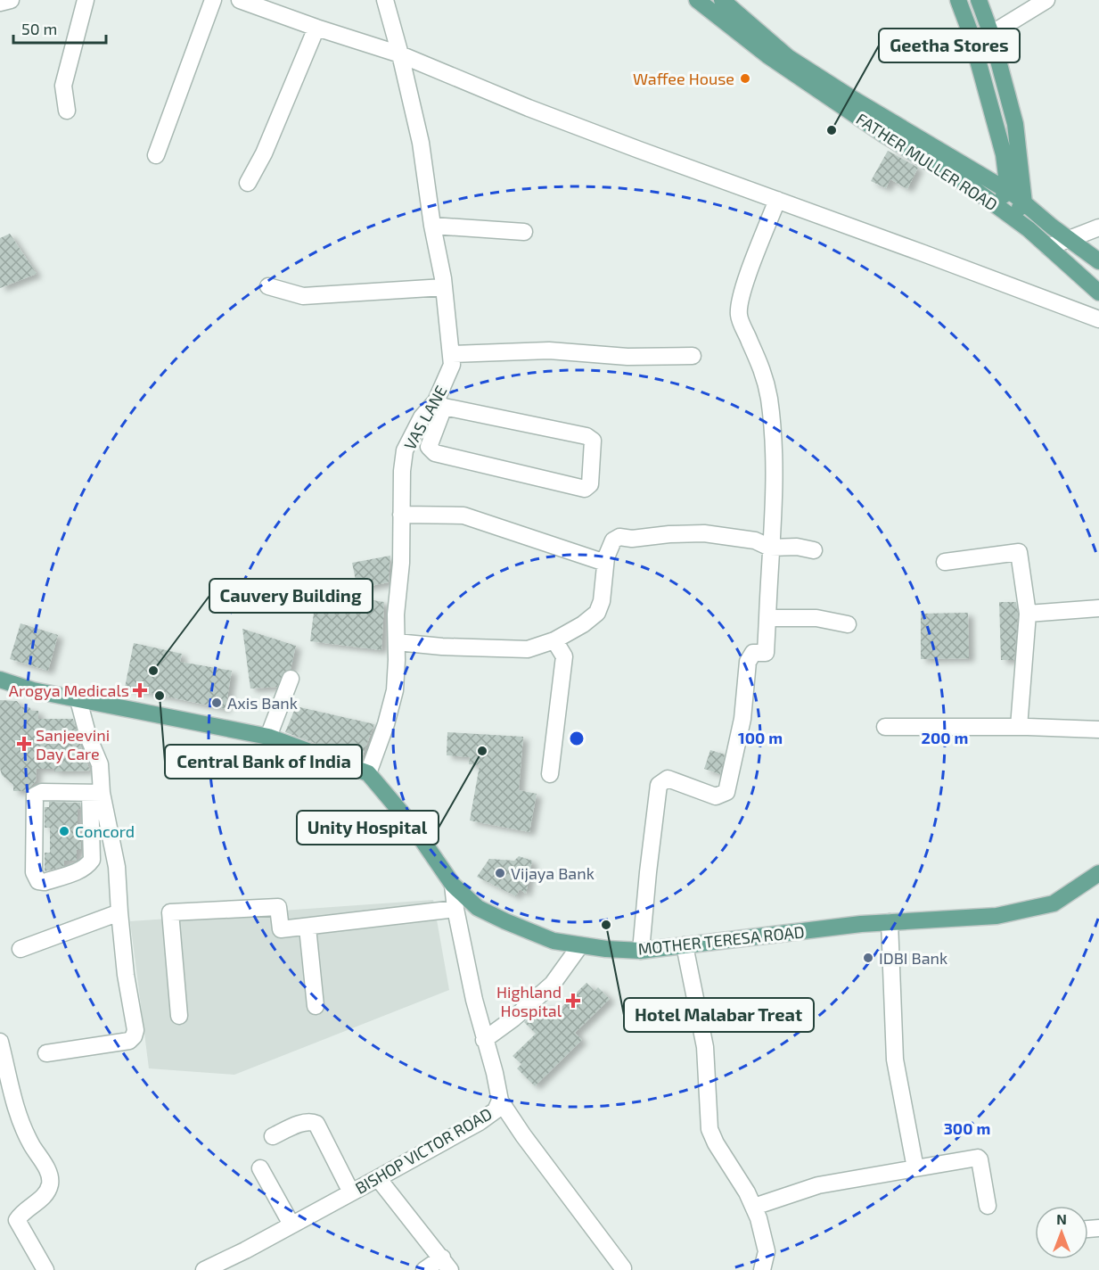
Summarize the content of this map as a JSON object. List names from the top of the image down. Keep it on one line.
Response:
{"streets":{"main road":["FATHER MULLER ROAD","MOTHER TERESA ROAD"],"street":["VAS LANE","BISHOP VICTOR ROAD"]},"crossings":[["VAS LANE","MOTHER TERESA ROAD"],["MOTHER TERESA ROAD","BISHOP VICTOR ROAD"]],"places":{"other":["Waffee House","Geetha Stores","Cauvery Building","Central Bank of India","Axis Bank","Unity Hospital","Concord","Vijaya Bank","Hotel Malabar Treat","IDBI Bank"],"health":["Arogya Medicals","Sanjeevini Day Care","Highland Hospital"]},"scale_bar":"50 m","north":"top","rings":["100 m","200 m","300 m"]}
